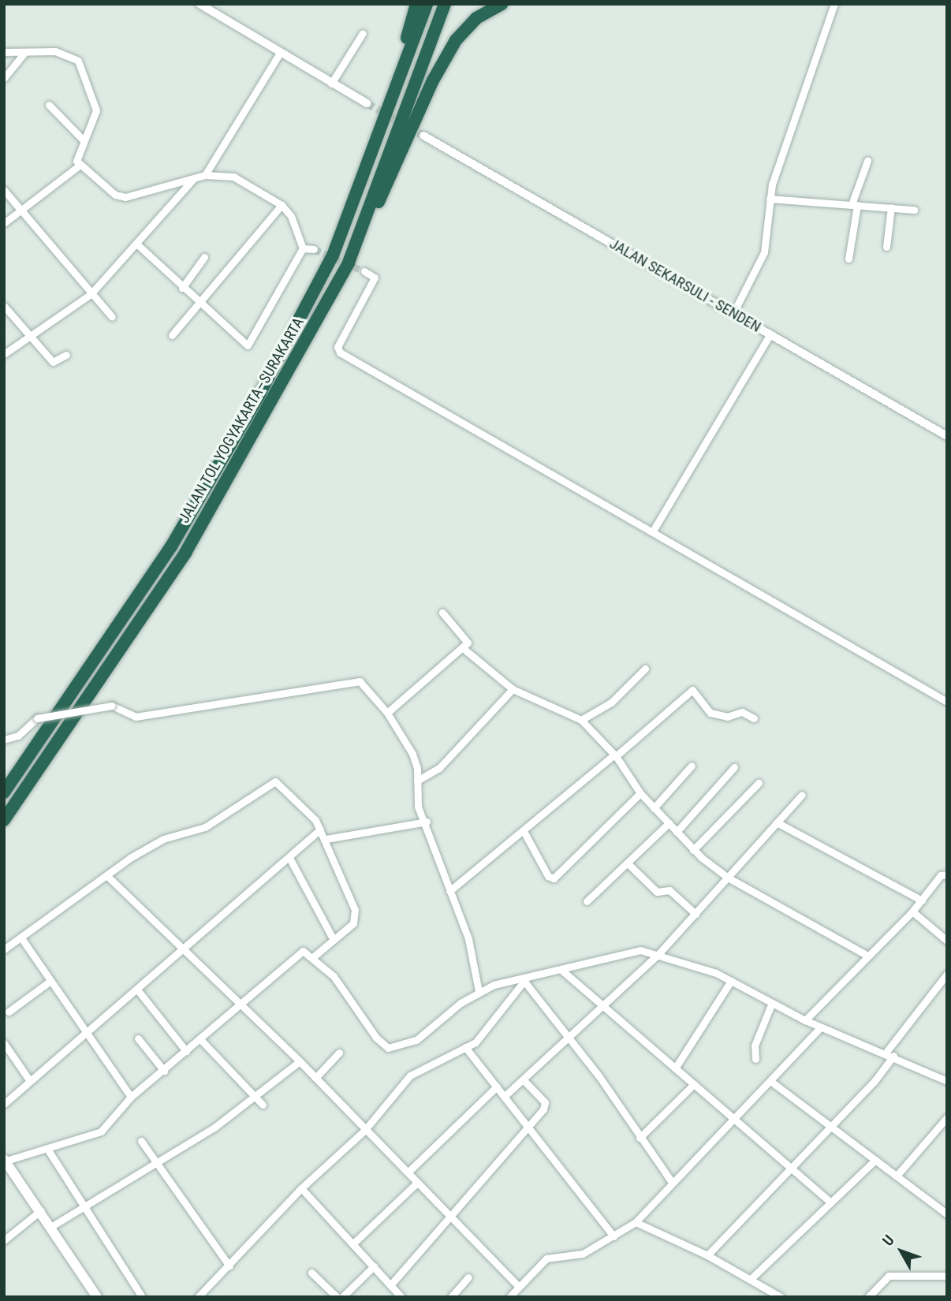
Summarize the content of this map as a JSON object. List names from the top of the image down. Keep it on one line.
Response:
{"streets":{"highway":["JALAN TOL YOGYAKARTA–SURAKARTA"],"street":["JALAN SEKARSULI - SENDEN"]},"north":"top left"}
